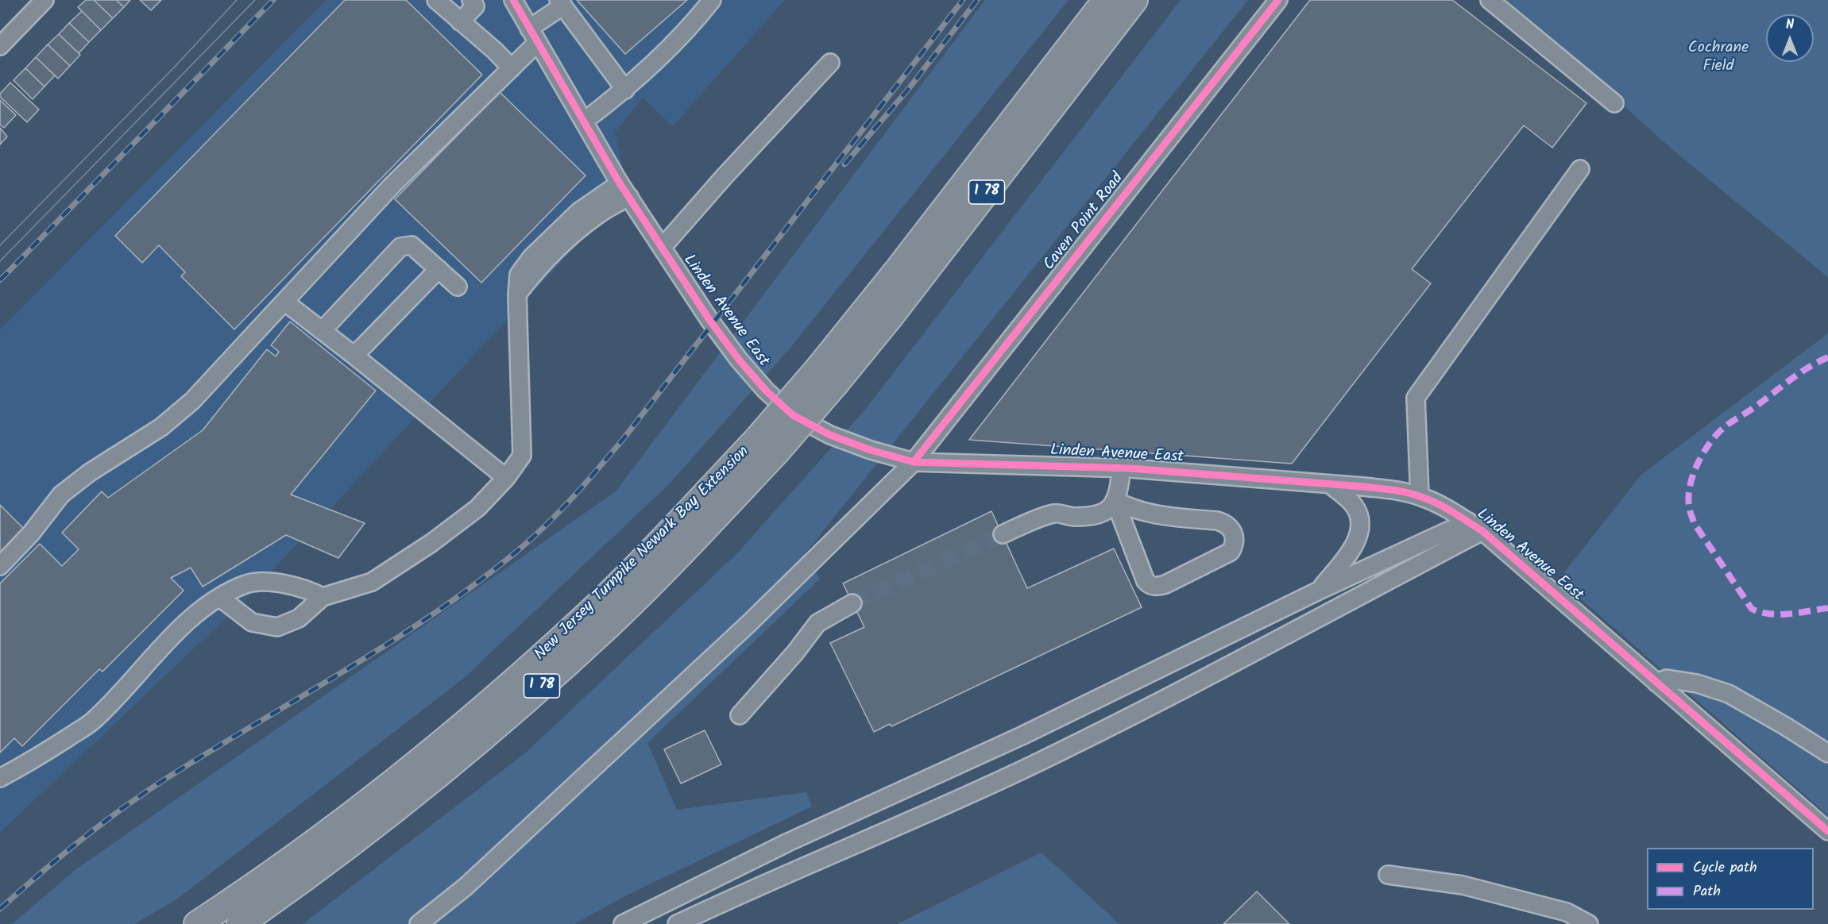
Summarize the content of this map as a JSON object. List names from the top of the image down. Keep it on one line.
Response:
{"streets":{"highway":["I 78","New Jersey Turnpike Newark Bay Extension"],"street":["Caven Point Road","Linden Avenue East"]},"crossings":[["Caven Point Road","Linden Avenue East"]],"parks":["Cochrane Field"],"legend":["Cycle path","Path"],"north":"top"}
